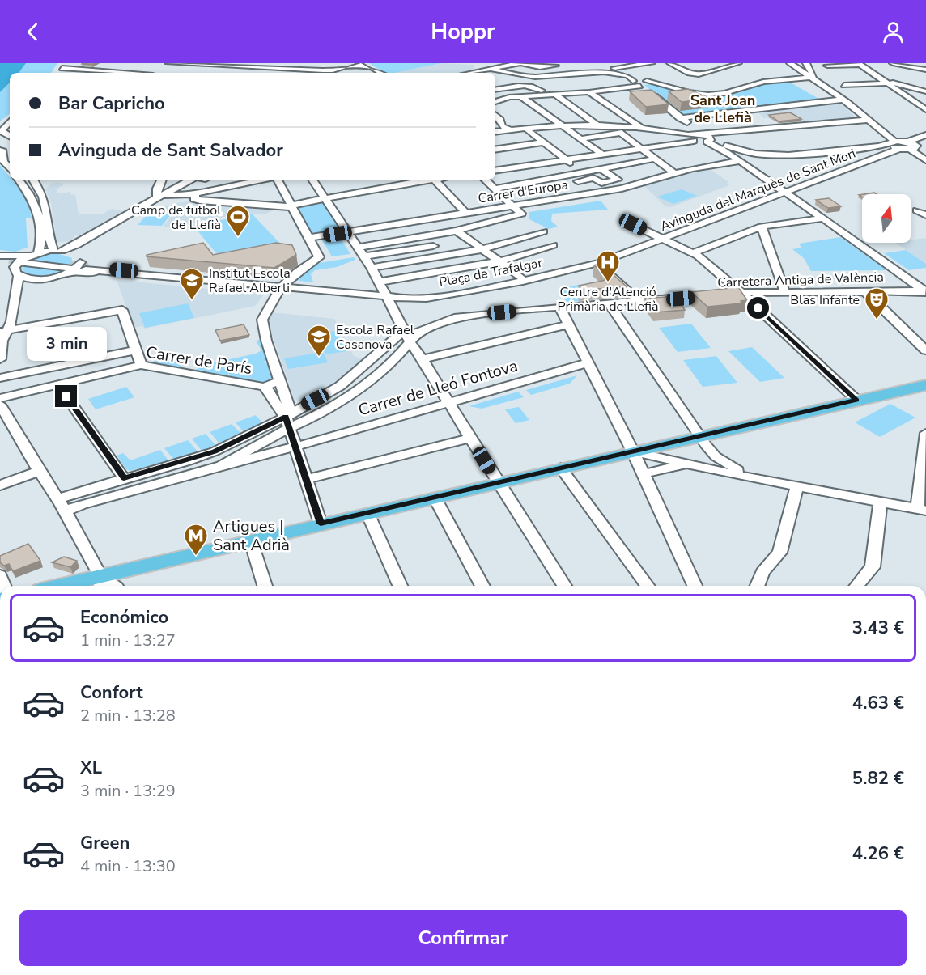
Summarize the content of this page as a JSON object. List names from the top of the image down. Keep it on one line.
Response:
{"streets":{"street":["Avinguda del Marquès de Sant Mori","Carrer d'Europa","Plaça de Trafalgar","Carretera Antiga de València","Carrer de París","Carrer de Lleó Fontova"]},"crossings":[["Avinguda del Marquès de Sant Mori","Plaça de Trafalgar"]],"districts":["Sant Joan de Llefià"],"places":{"sports":["Camp de futbol de Llefià"],"hospital":["Centre d'Atenció Primària de Llefià"],"school or university":["Institut Escola Rafael Alberti","Escola Rafael Casanova"],"theatre":["Blas Infante"],"metro station":["Artigues | Sant Adrià"]},"north":"top","page":{"header":"Hoppr","banner":["Bar Capricho","Avinguda de Sant Salvador"],"bubble":"3 min","list":[{"name":"Económico","note":"1 min · 13:27","value":"3.43 €"},{"name":"Confort","note":"2 min · 13:28","value":"4.63 €"},{"name":"XL","note":"3 min · 13:29","value":"5.82 €"},{"name":"Green","note":"4 min · 13:30","value":"4.26 €"}],"buttons":"Confirmar"}}
